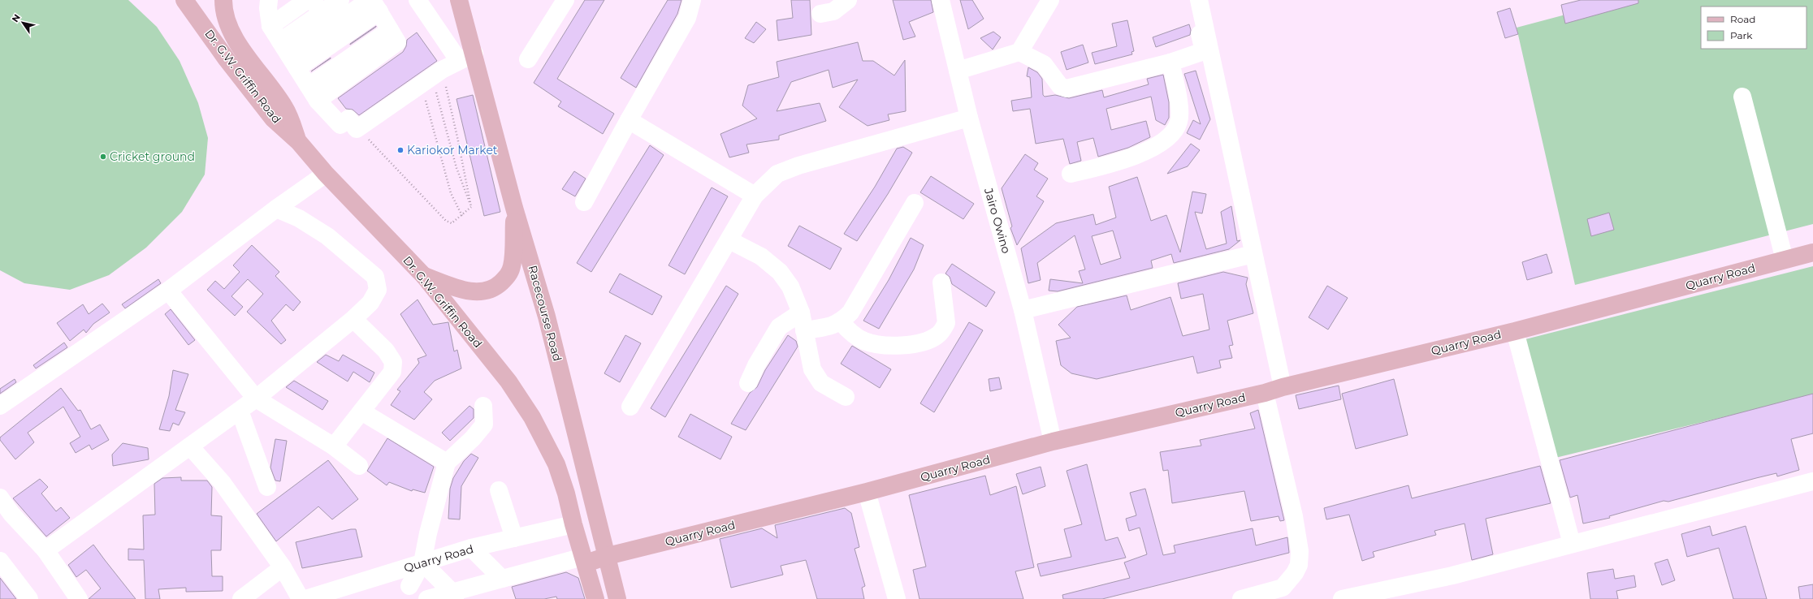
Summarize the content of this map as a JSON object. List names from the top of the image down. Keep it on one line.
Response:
{"streets":{"main road":["Dr. G.W. Griffin Road","Quarry Road","Racecourse Road"],"street":["Jairo Owino"]},"crossings":[["Dr. G.W. Griffin Road","Quarry Road"],["Jairo Owino","Quarry Road"],["Quarry Road","Racecourse Road"]],"places":["Kariokor Market","Cricket ground"],"legend":["Road","Park"],"north":"top left"}
